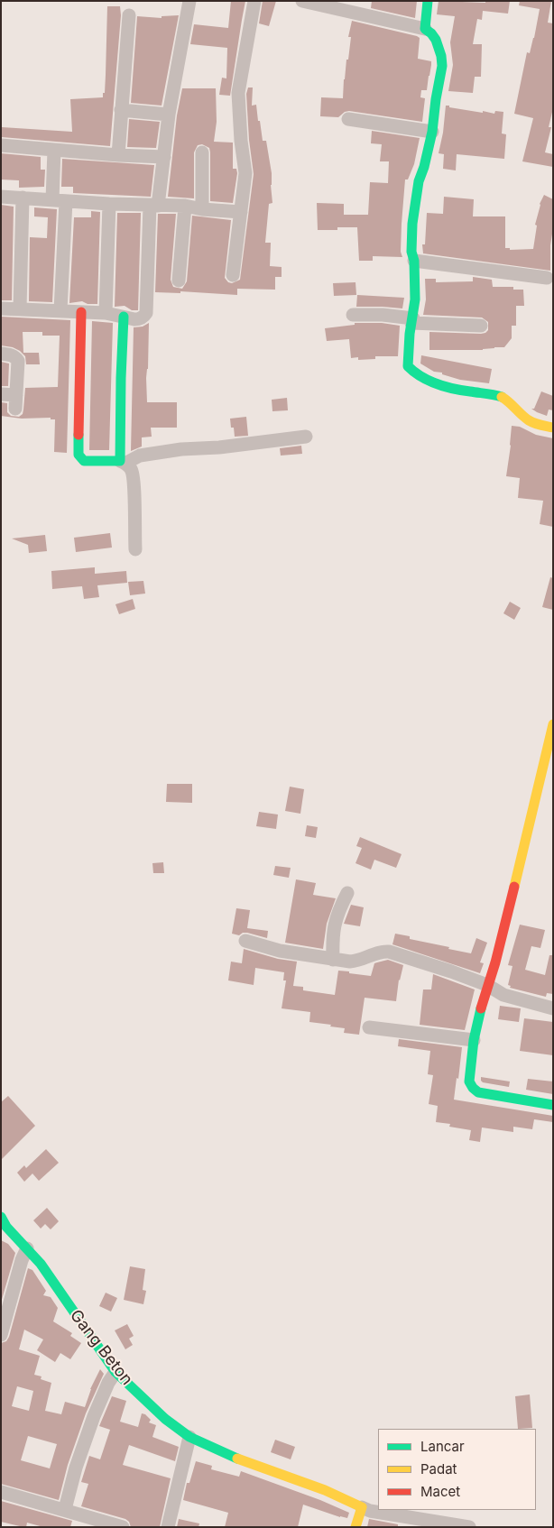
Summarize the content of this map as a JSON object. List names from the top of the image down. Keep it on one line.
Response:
{"streets":{"street":["Gang Beton"]},"legend":["Lancar","Padat","Macet"]}
